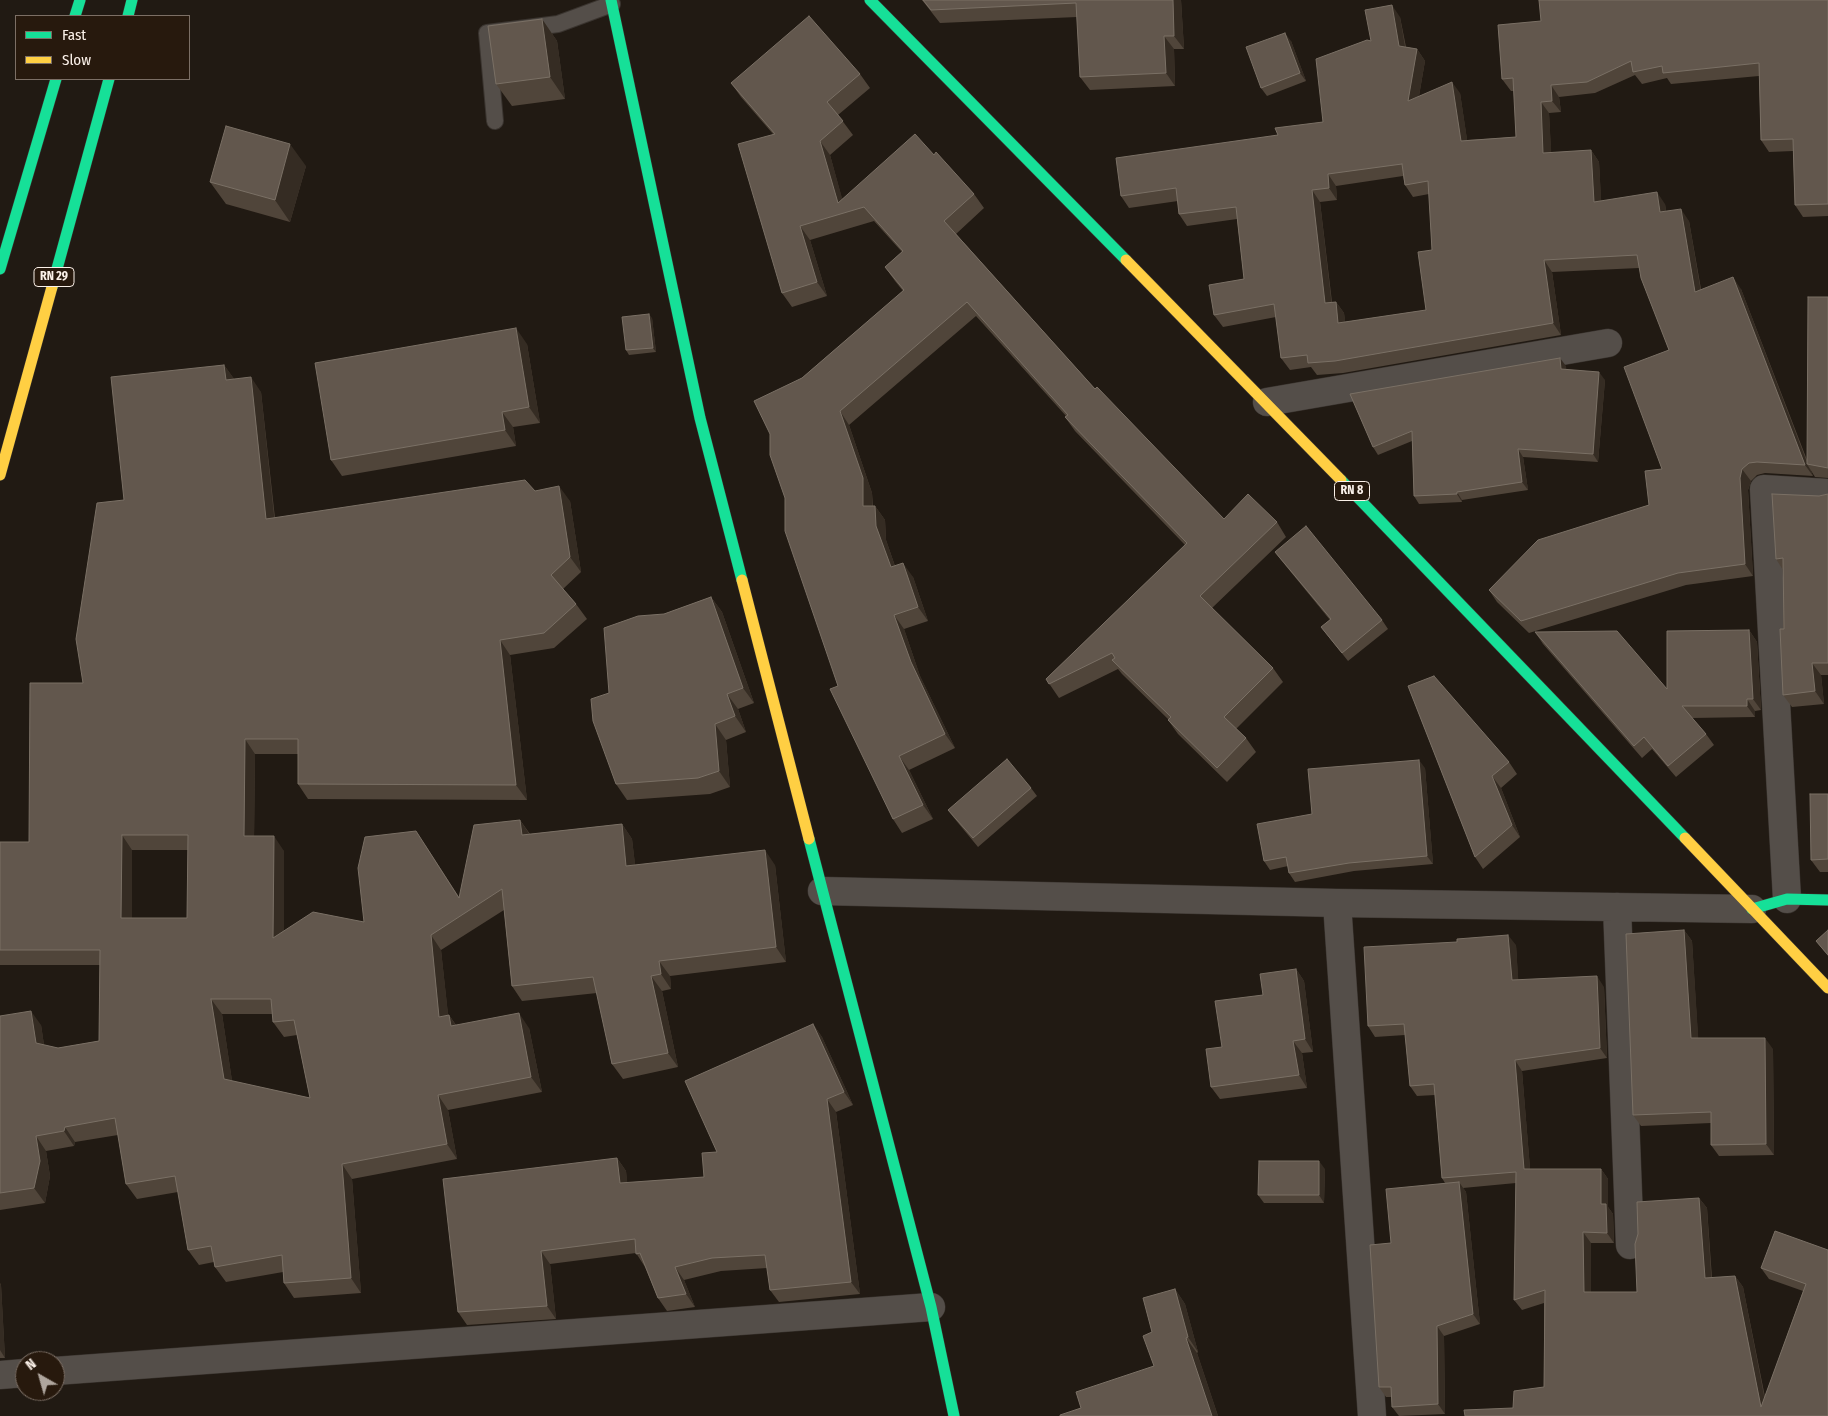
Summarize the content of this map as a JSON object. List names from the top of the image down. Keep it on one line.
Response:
{"streets":{"main road":["RN 29","RN 8"]},"legend":["Fast","Slow"],"north":"top left"}
